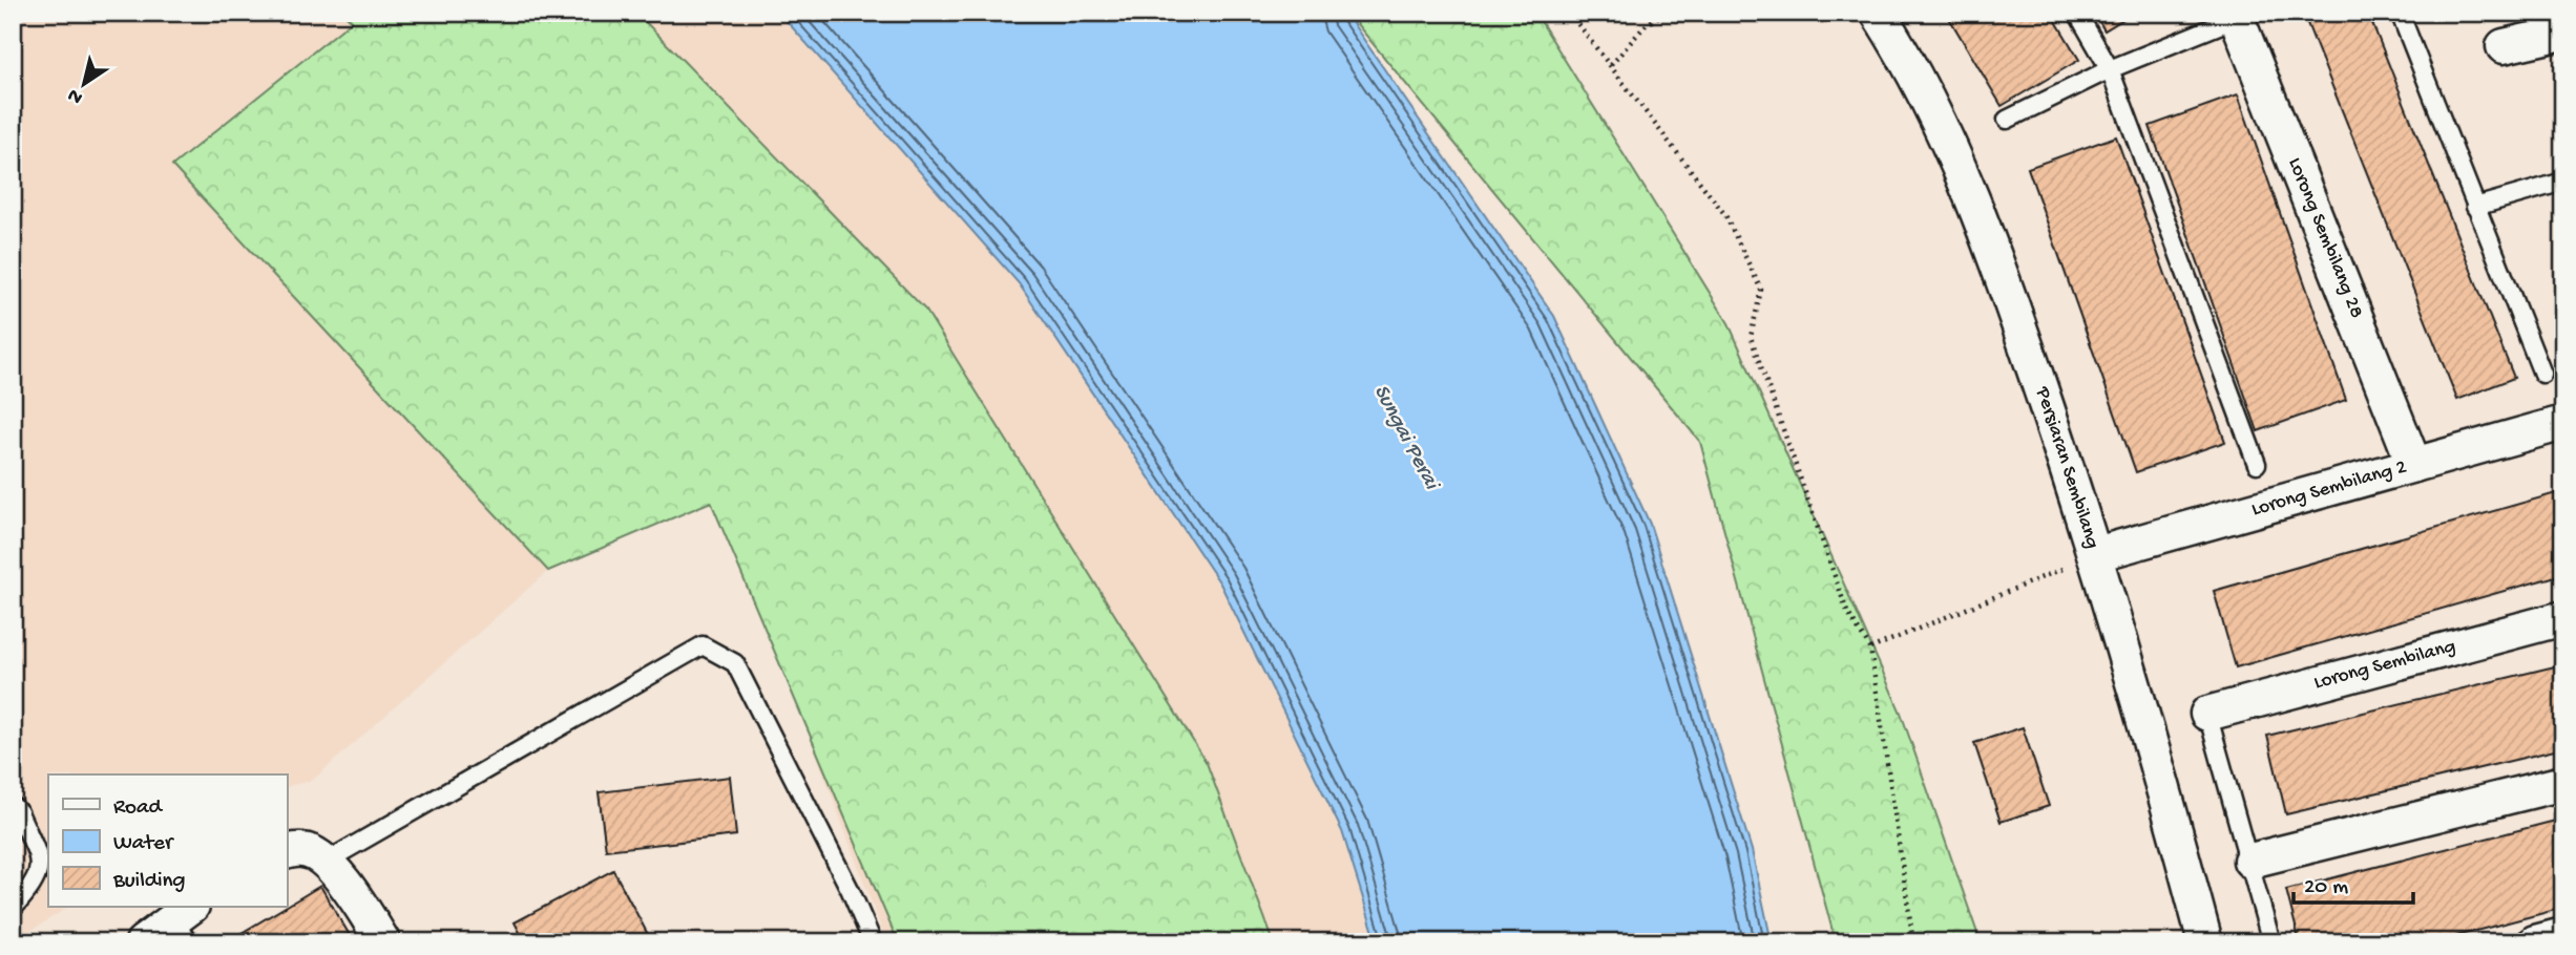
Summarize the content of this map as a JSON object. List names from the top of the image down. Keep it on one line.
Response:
{"streets":{"street":["Lorong Sembilang 28","Persiaran Sembilang","Lorong Sembilang 2","Lorong Sembilang"]},"crossings":[["Lorong Sembilang 28","Lorong Sembilang 2"],["Persiaran Sembilang","Lorong Sembilang 2"]],"water":["Sungai Perai"],"legend":["Road","Water","Building"],"scale_bar":"20 m","north":"bottom left"}
